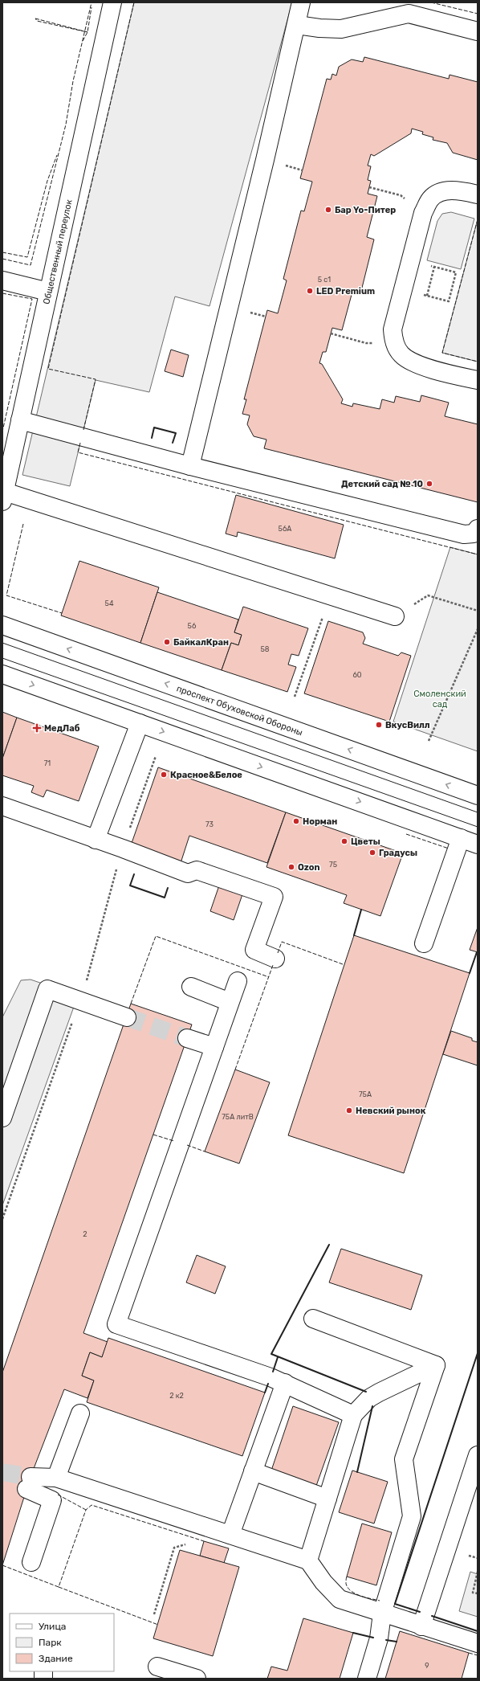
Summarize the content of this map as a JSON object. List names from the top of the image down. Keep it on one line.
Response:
{"streets":{"main road":["Общественный переулок","проспект Обуховской Обороны"]},"parks":["Смоленский сад"],"places":{"other":["Бар Yo-Питер","LED Premium","Детский сад № 10","БайкалКран","ВкусВилл","Красное&Белое","Норман","Цветы","Градусы","Ozon","Невский рынок"],"health":["МедЛаб"]},"house_numbers":["5 с1","56А","54","56","58","60","71","73","75","75А","75А литВ","2","2 к2","9"],"legend":["Улица","Парк","Здание"]}
